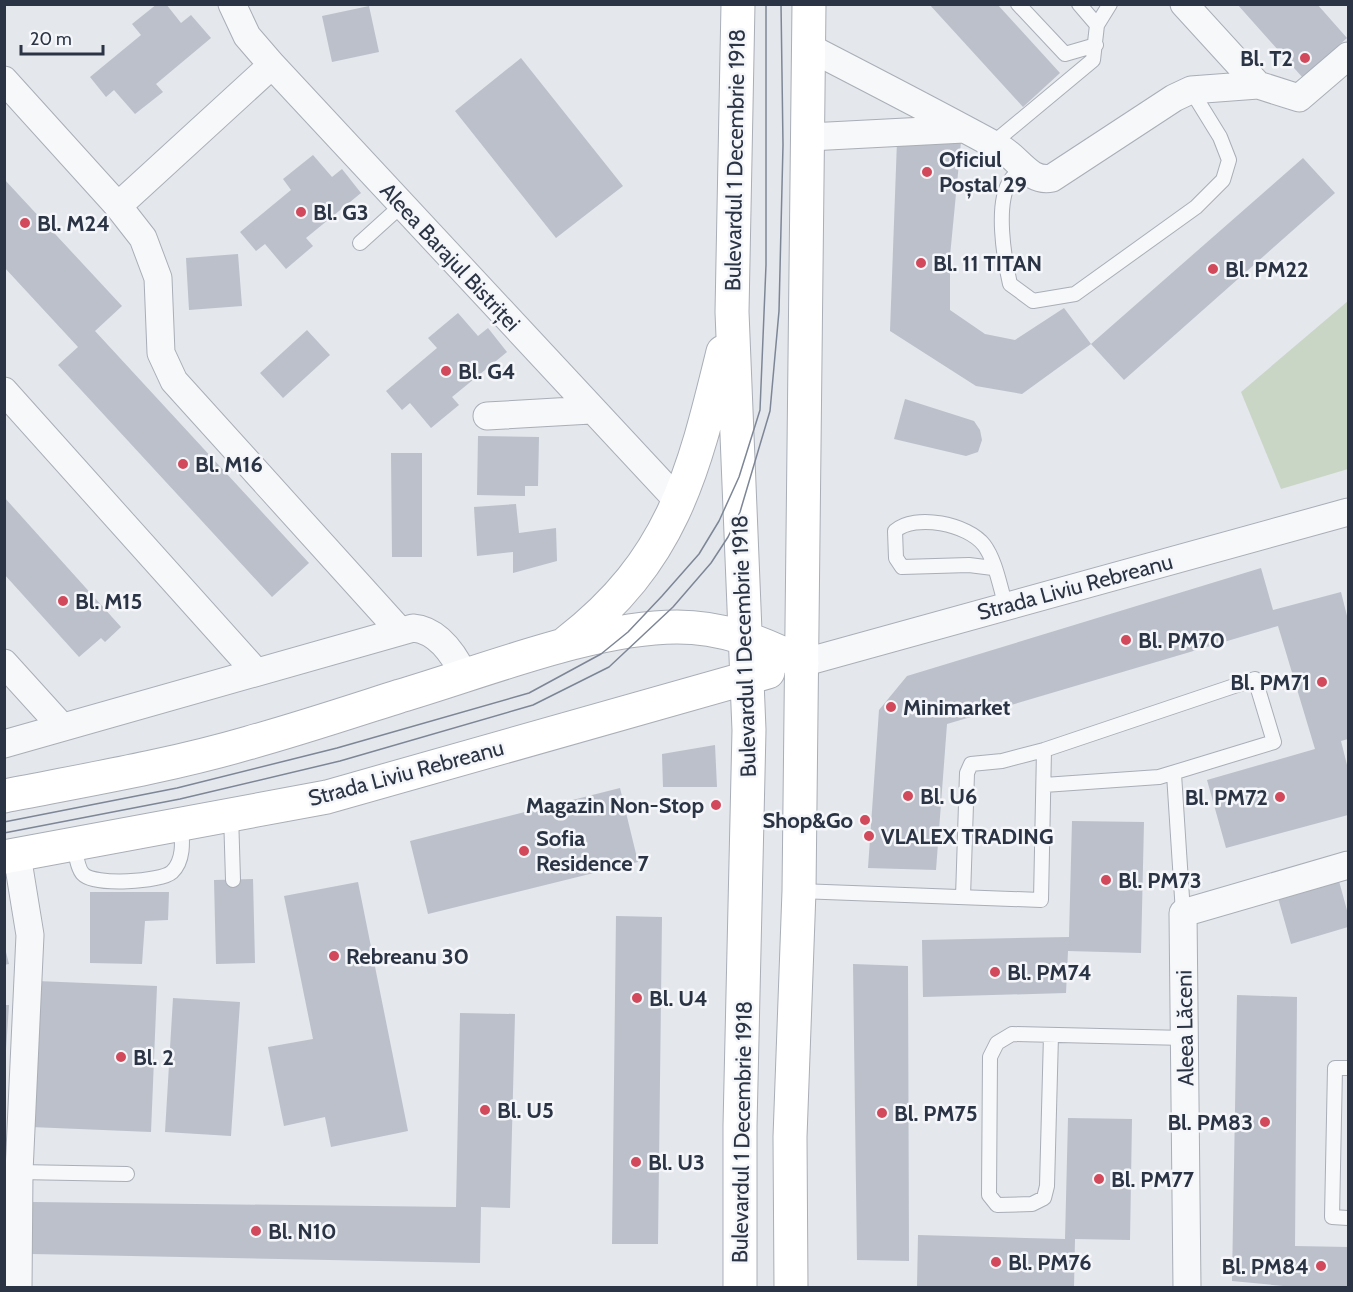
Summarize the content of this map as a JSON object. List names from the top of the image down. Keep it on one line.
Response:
{"streets":{"main road":["Bulevardul 1 Decembrie 1918","Strada Liviu Rebreanu"],"street":["Aleea Barajul Bistriței","Aleea Lăceni"]},"crossings":[["Bulevardul 1 Decembrie 1918","Strada Liviu Rebreanu"]],"places":["Bl. T2","Oficiul Poștal 29","Bl. G3","Bl. M24","Bl. 11 TITAN","Bl. PM22","Bl. G4","Bl. M16","Bl. M15","Bl. PM70","Bl. PM71","Minimarket","Bl. U6","Bl. PM72","Magazin Non-Stop","Shop&Go","VLALEX TRADING","Sofia Residence 7","Bl. PM73","Rebreanu 30","Bl. PM74","Bl. U4","Bl. 2","Bl. U5","Bl. PM75","Bl. PM83","Bl. U3","Bl. PM77","Bl. N10","Bl. PM76","Bl. PM84"],"scale_bar":"20 m"}
